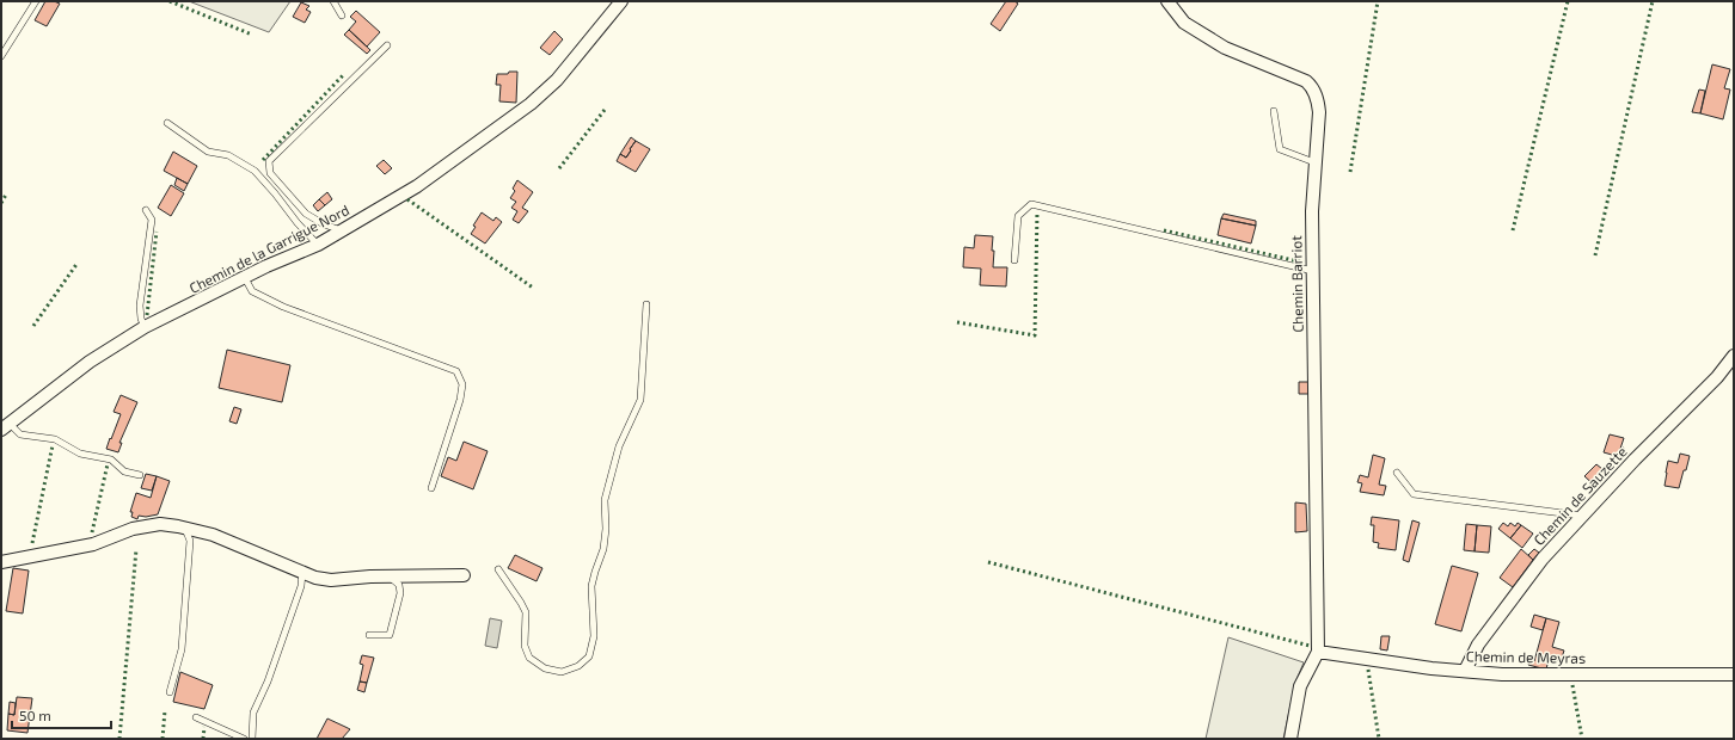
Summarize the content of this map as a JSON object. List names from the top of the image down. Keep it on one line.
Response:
{"streets":{"street":["Chemin de la Garrigue Nord","Chemin Barriot","Chemin de Sauzette","Chemin de Meyras"]},"crossings":[["Chemin Barriot","Chemin de Meyras"],["Chemin de Sauzette","Chemin de Meyras"]],"scale_bar":"50 m"}
